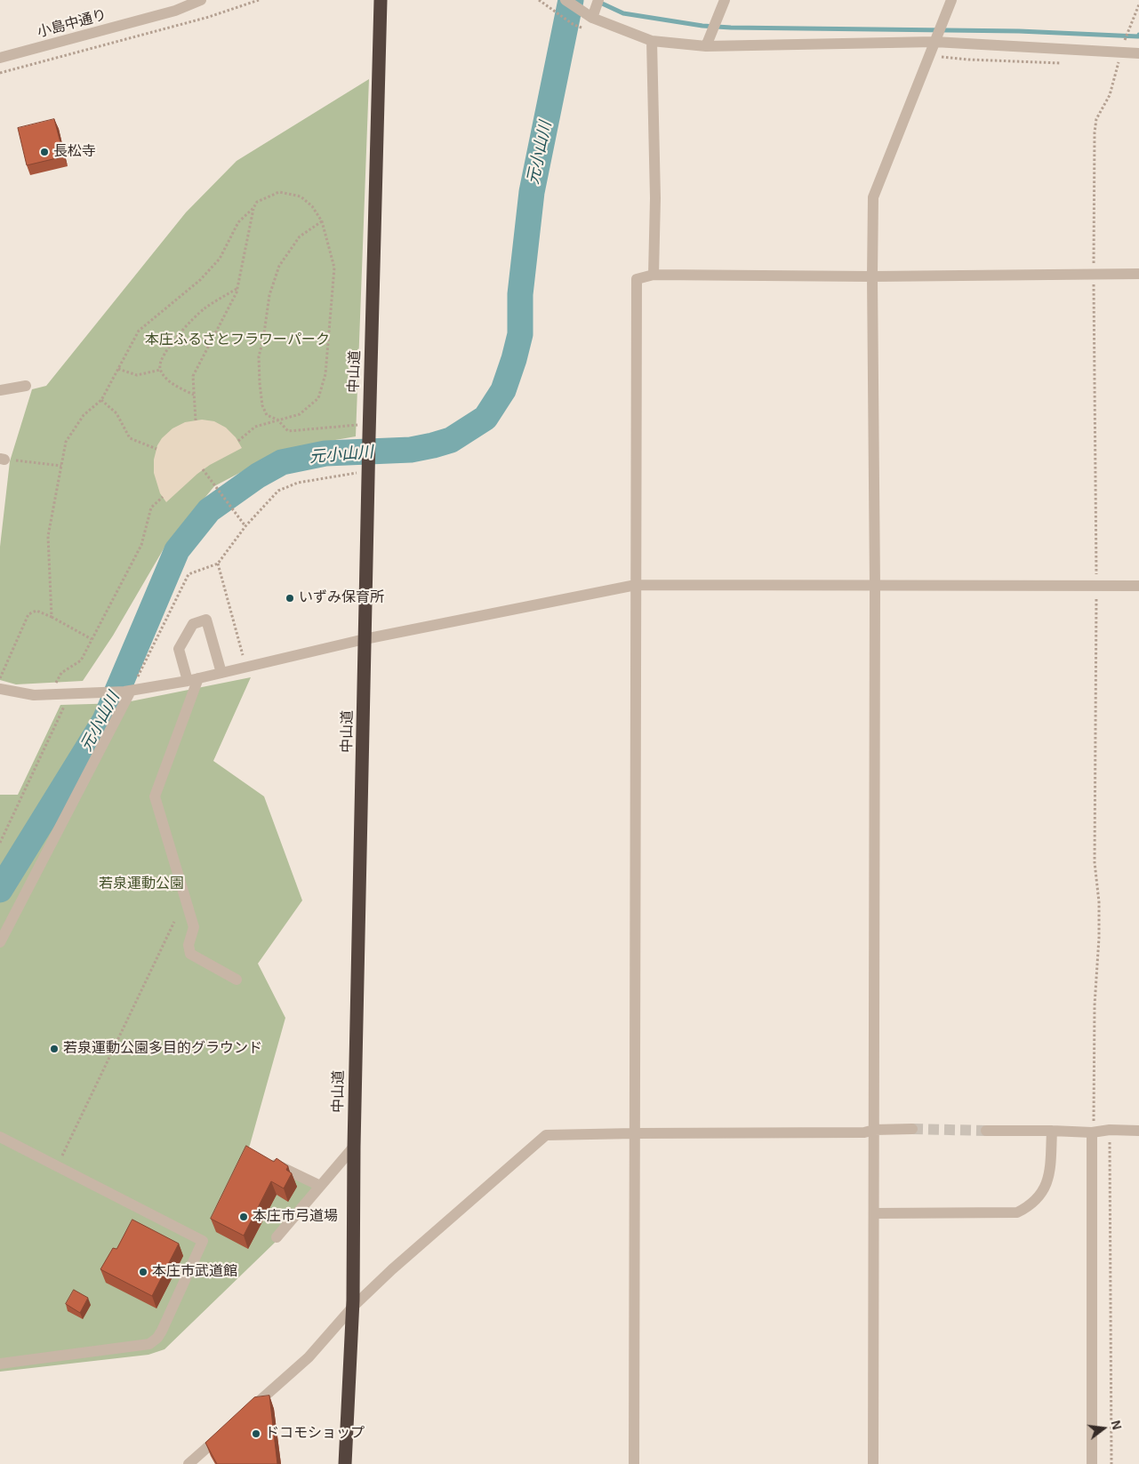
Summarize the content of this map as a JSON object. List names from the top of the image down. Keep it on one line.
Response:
{"streets":{"highway":["中山道"],"street":["小島中通り"]},"water":["元小山川"],"parks":["本庄ふるさとフラワーパーク","若泉運動公園"],"places":["長松寺","いずみ保育所","若泉運動公園多目的グラウンド","本庄市弓道場","本庄市武道館","ドコモショップ"],"north":"right"}
